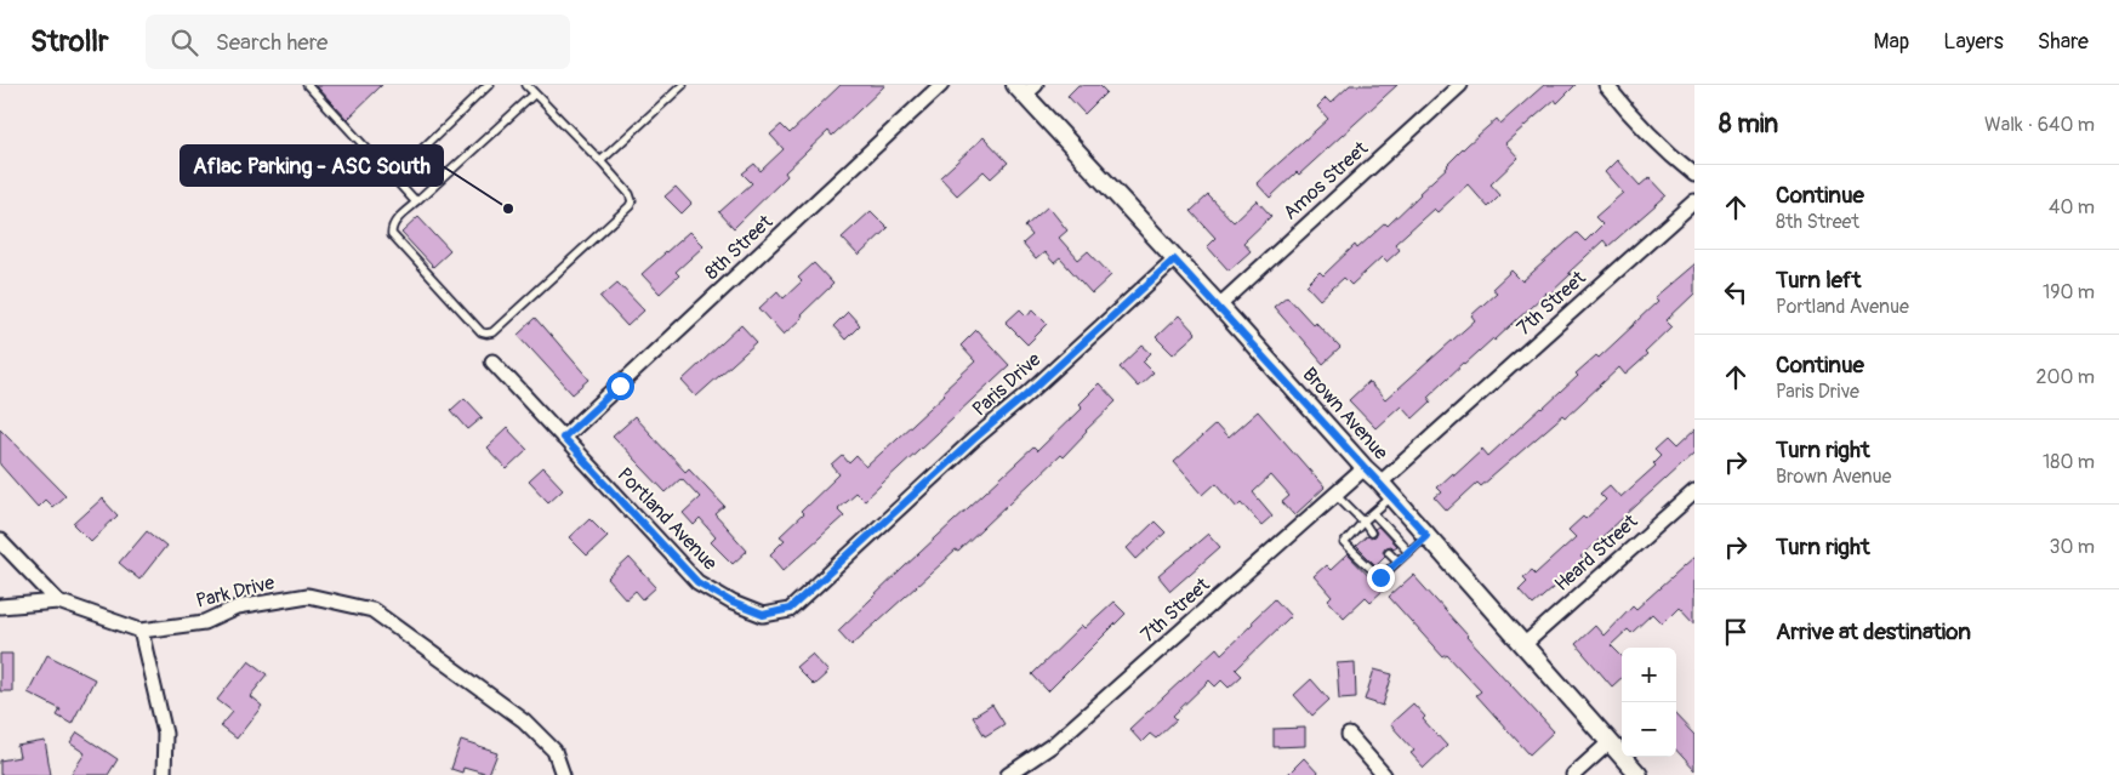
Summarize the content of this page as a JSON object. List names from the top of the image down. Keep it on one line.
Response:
{"streets":{"street":["Amos Street","8th Street","7th Street","Paris Drive","Brown Avenue","Portland Avenue","Heard Street","Park Drive"]},"crossings":[["Amos Street","Brown Avenue"],["8th Street","Portland Avenue"],["7th Street","Brown Avenue"],["Paris Drive","Brown Avenue"],["Paris Drive","Portland Avenue"],["Brown Avenue","Heard Street"]],"places":["Aflac Parking - ASC South"],"page":{"header":"Strollr","search":"Search here","nav":["Map","Layers","Share"],"heading":["8 min","Walk · 640 m"],"list":[["Continue","8th Street","40 m"],["Turn left","Portland Avenue","190 m"],["Continue","Paris Drive","200 m"],["Turn right","Brown Avenue","180 m"],["Turn right","30 m"],"Arrive at destination"],"map_buttons":["+","−"]}}
